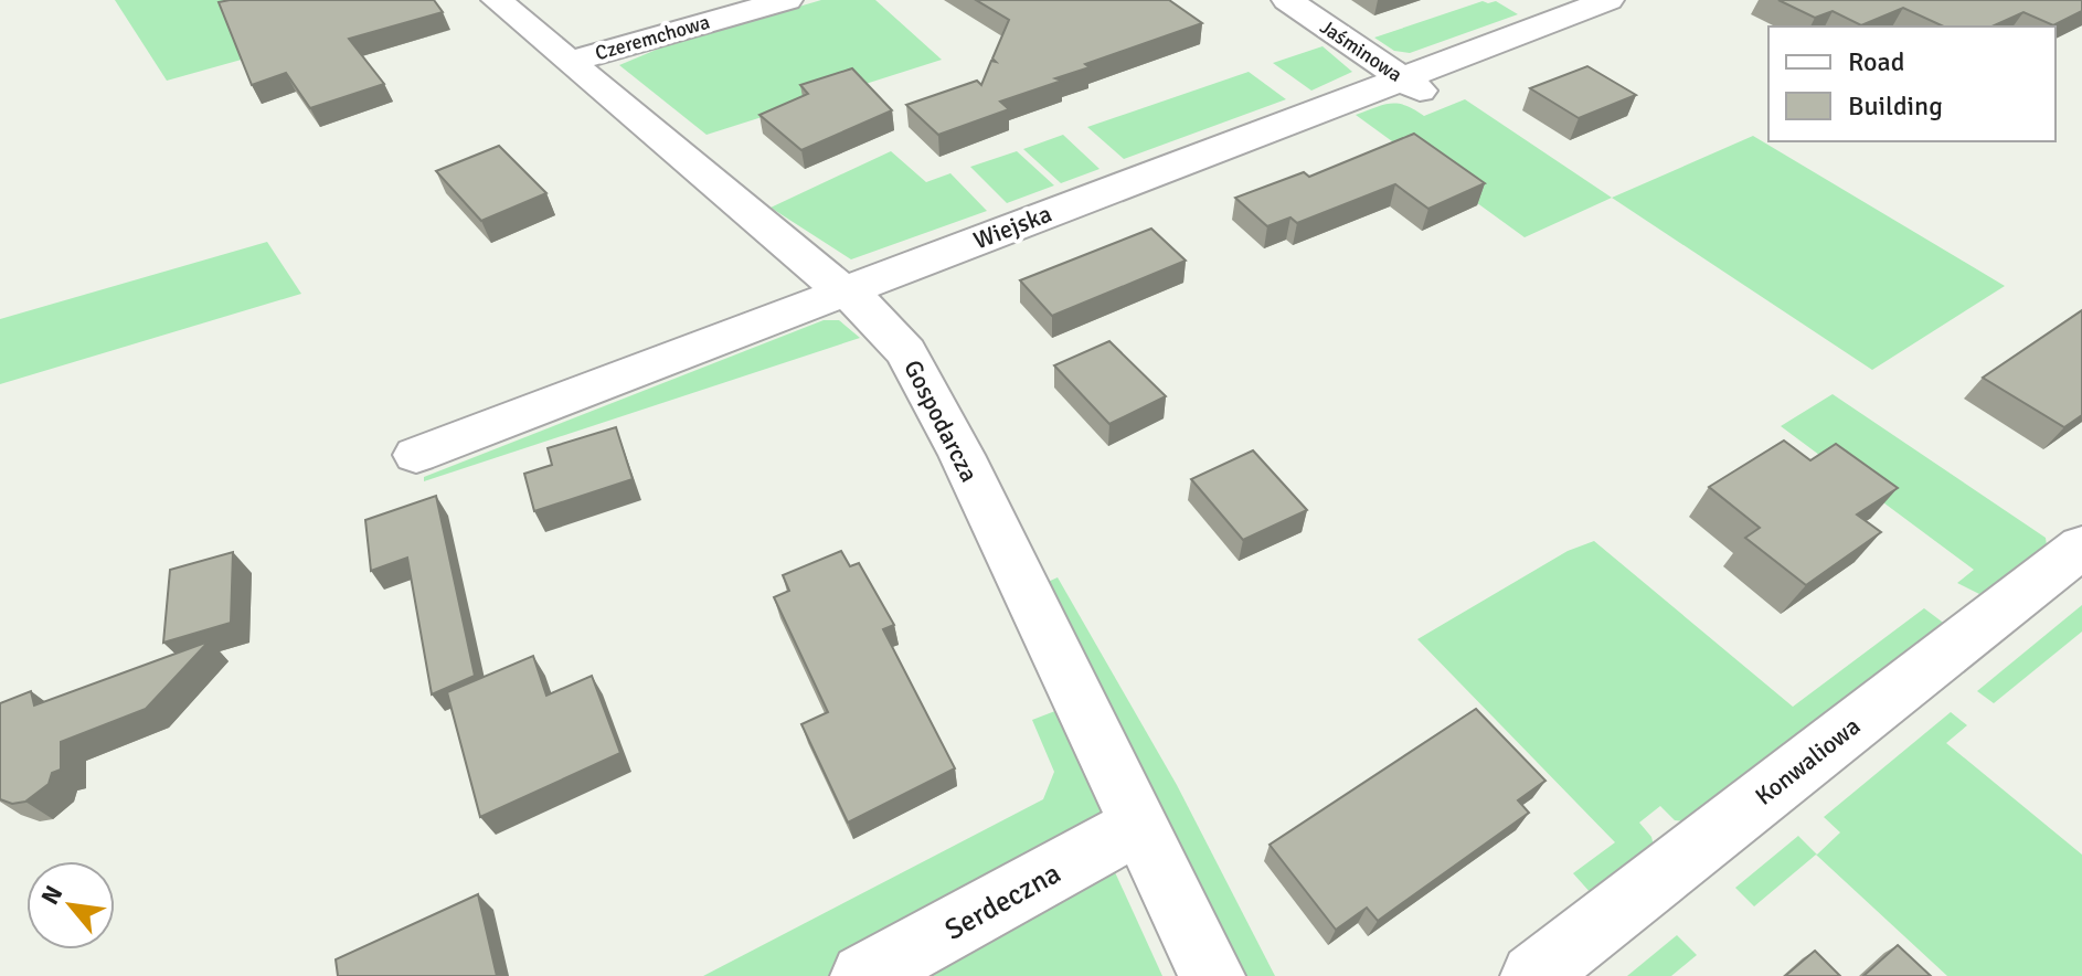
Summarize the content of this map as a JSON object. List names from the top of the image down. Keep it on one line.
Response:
{"streets":{"street":["Czeremchowa","Jaśminowa","Wiejska","Gospodarcza","Konwaliowa","Serdeczna"]},"crossings":[["Czeremchowa","Gospodarcza"],["Jaśminowa","Wiejska"],["Wiejska","Gospodarcza"],["Gospodarcza","Serdeczna"]],"legend":["Road","Building"],"north":"top left"}
